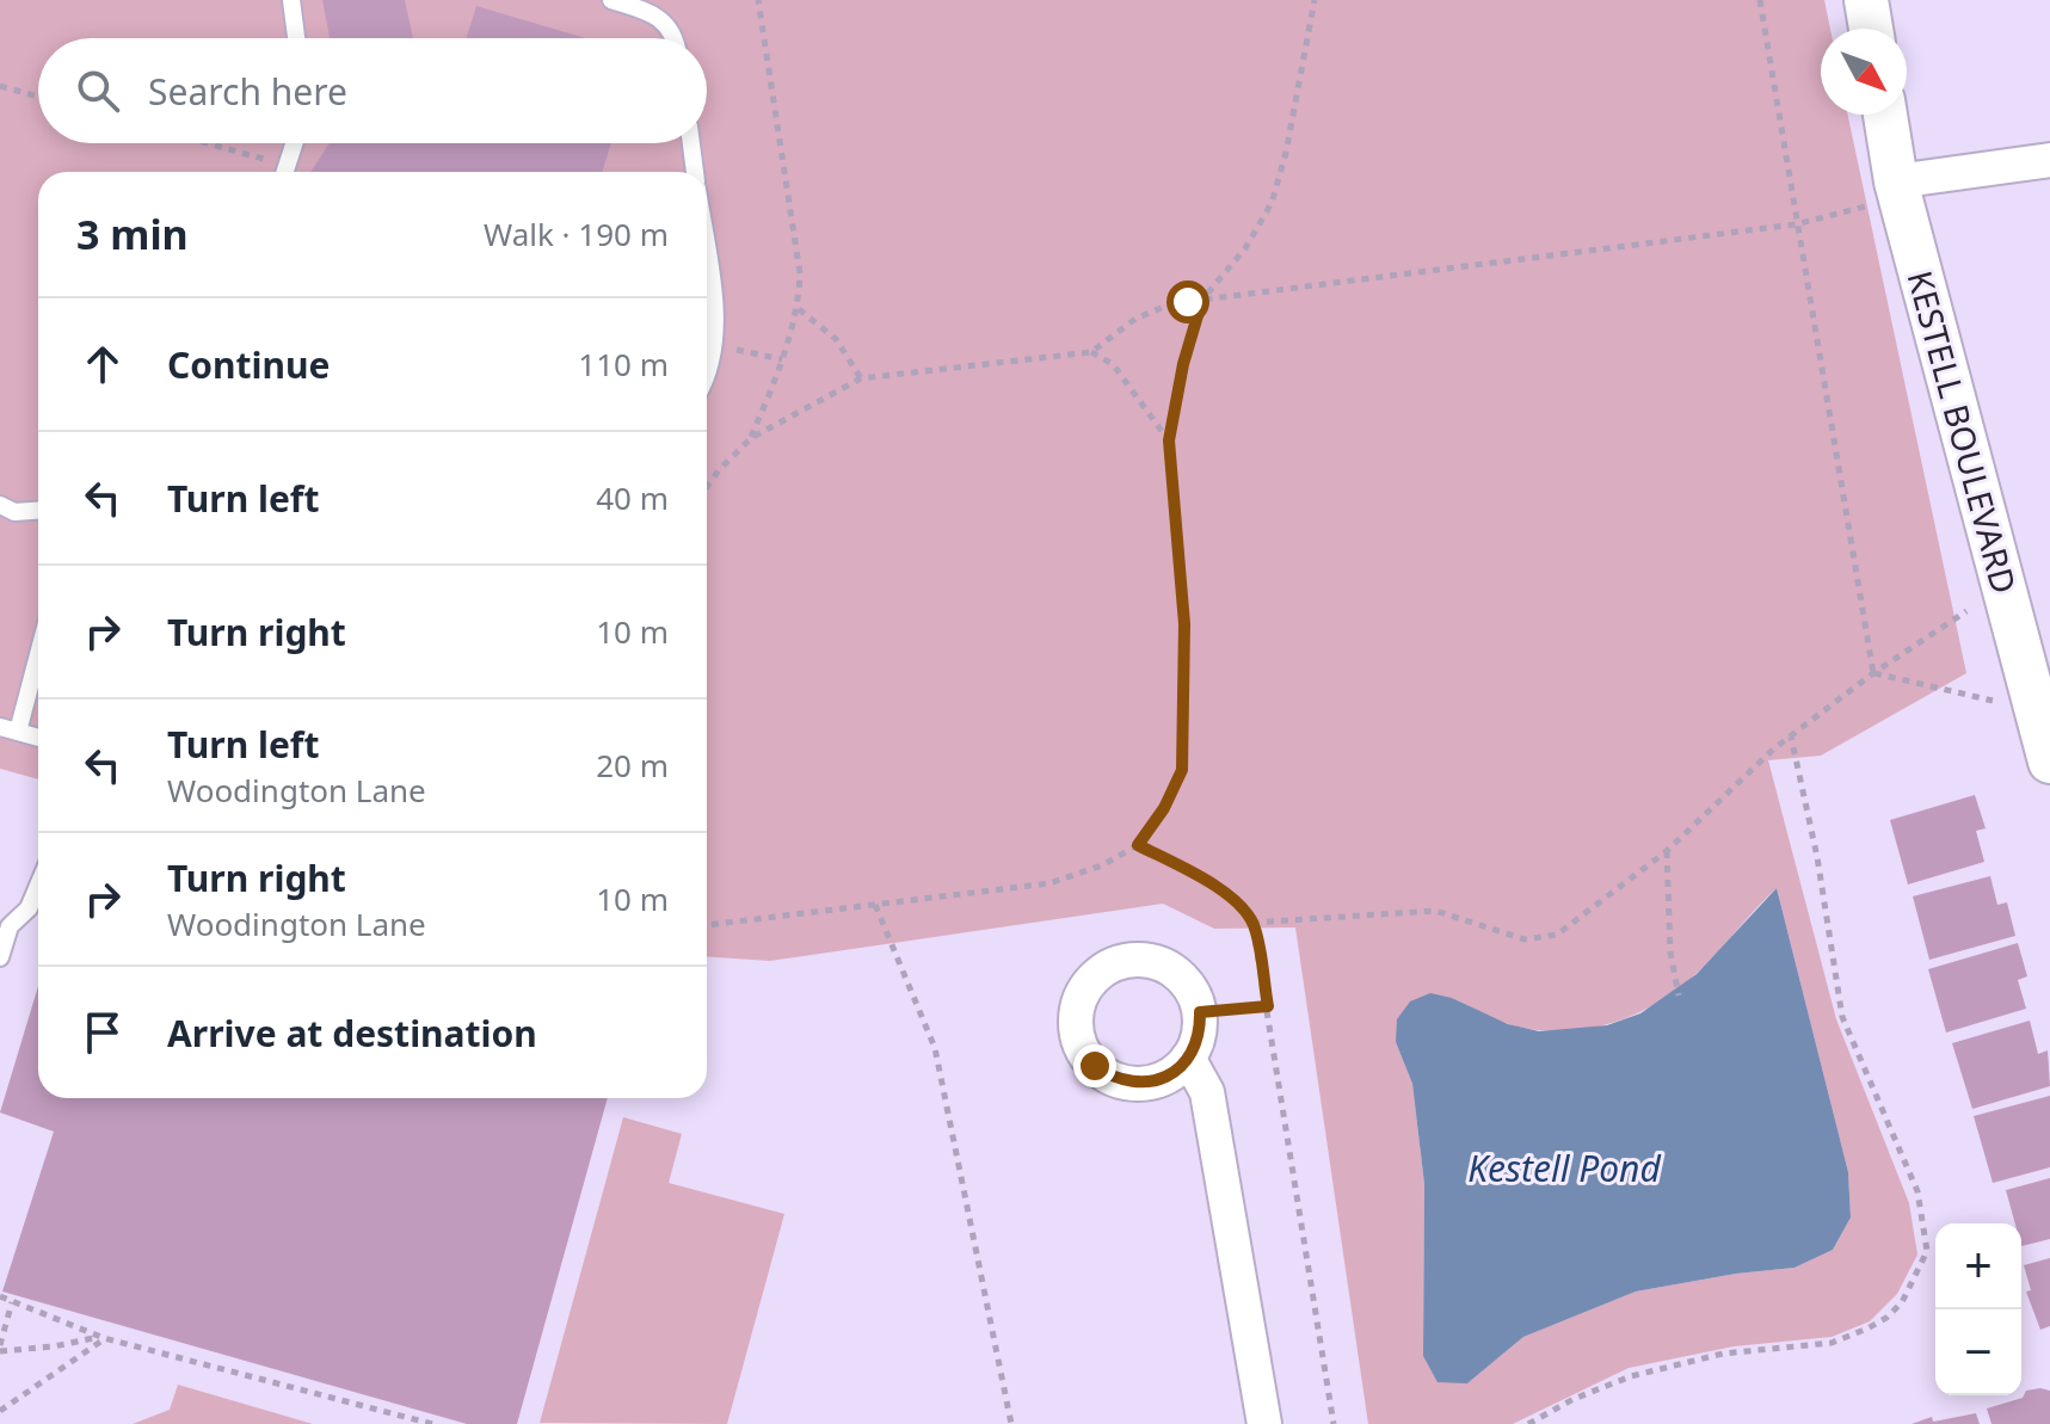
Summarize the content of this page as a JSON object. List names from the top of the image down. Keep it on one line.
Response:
{"streets":{"street":["KESTELL BOULEVARD"]},"water":["Kestell Pond"],"north":"bottom right","page":{"search":"Search here","heading":["3 min","Walk · 190 m"],"list":[["Continue","110 m"],["Turn left","40 m"],["Turn right","10 m"],["Turn left","Woodington Lane","20 m"],["Turn right","Woodington Lane","10 m"],"Arrive at destination"],"map_buttons":["+","−"]}}
